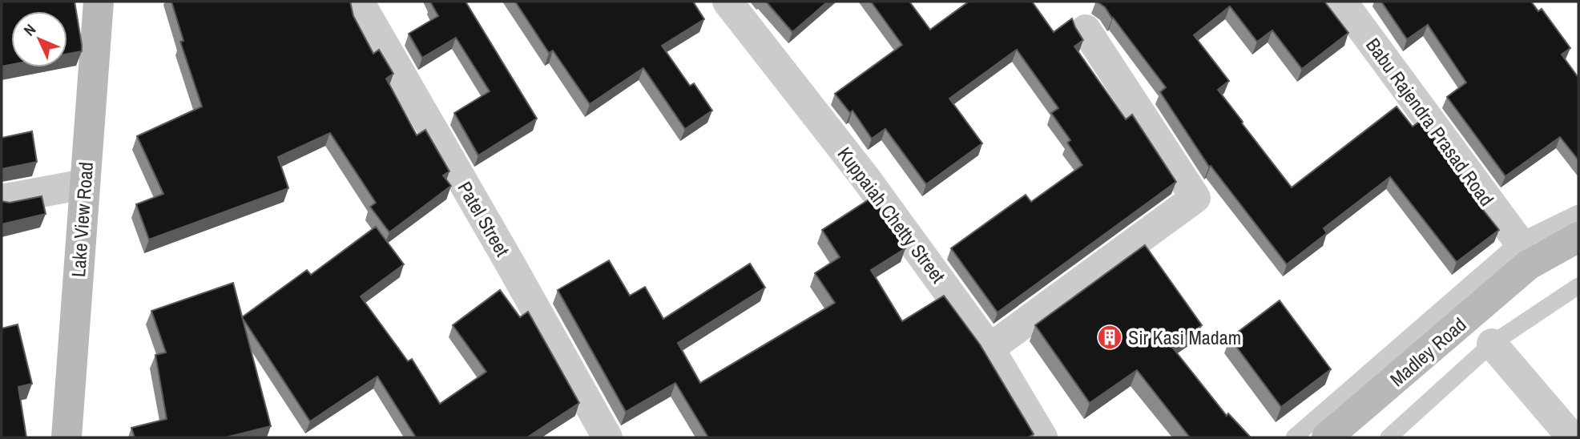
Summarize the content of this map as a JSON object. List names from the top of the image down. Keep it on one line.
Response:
{"streets":{"street":["Babu Rajendra Prasad Road","Kuppaiah Chetty Street","Patel Street","Lake View Road","Madley Road"]},"crossings":[["Babu Rajendra Prasad Road","Madley Road"]],"places":{"building":["Sir Kasi Madam"]},"north":"top left"}
